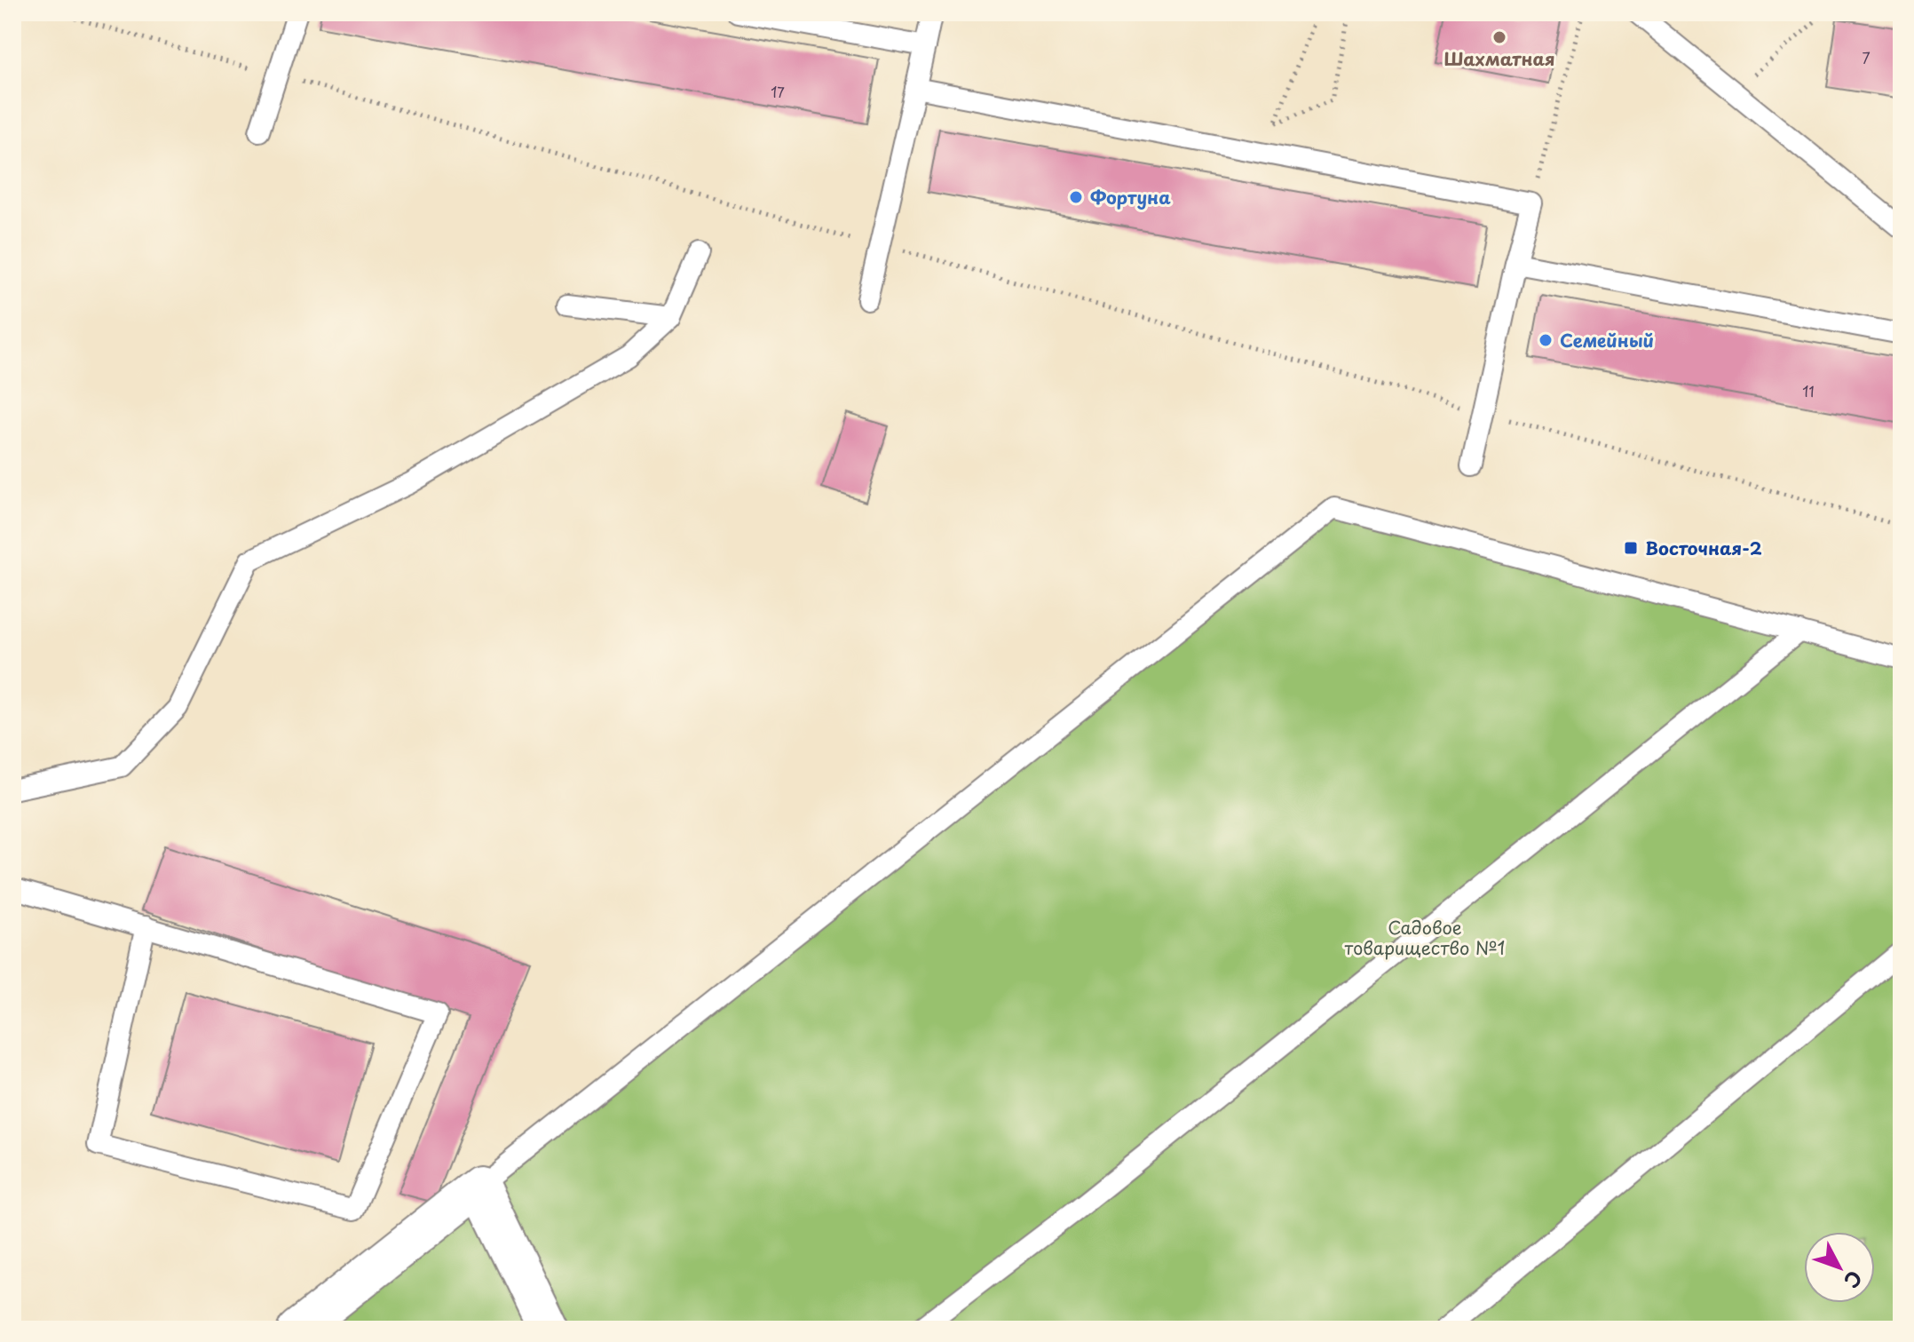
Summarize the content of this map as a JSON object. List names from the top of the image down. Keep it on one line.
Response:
{"parks":["Садовое товарищество №1"],"places":{"other":["Шахматная","Фортуна","Семейный"],"transit":["Восточная-2"]},"house_numbers":["7","17","11"],"north":"bottom right"}
